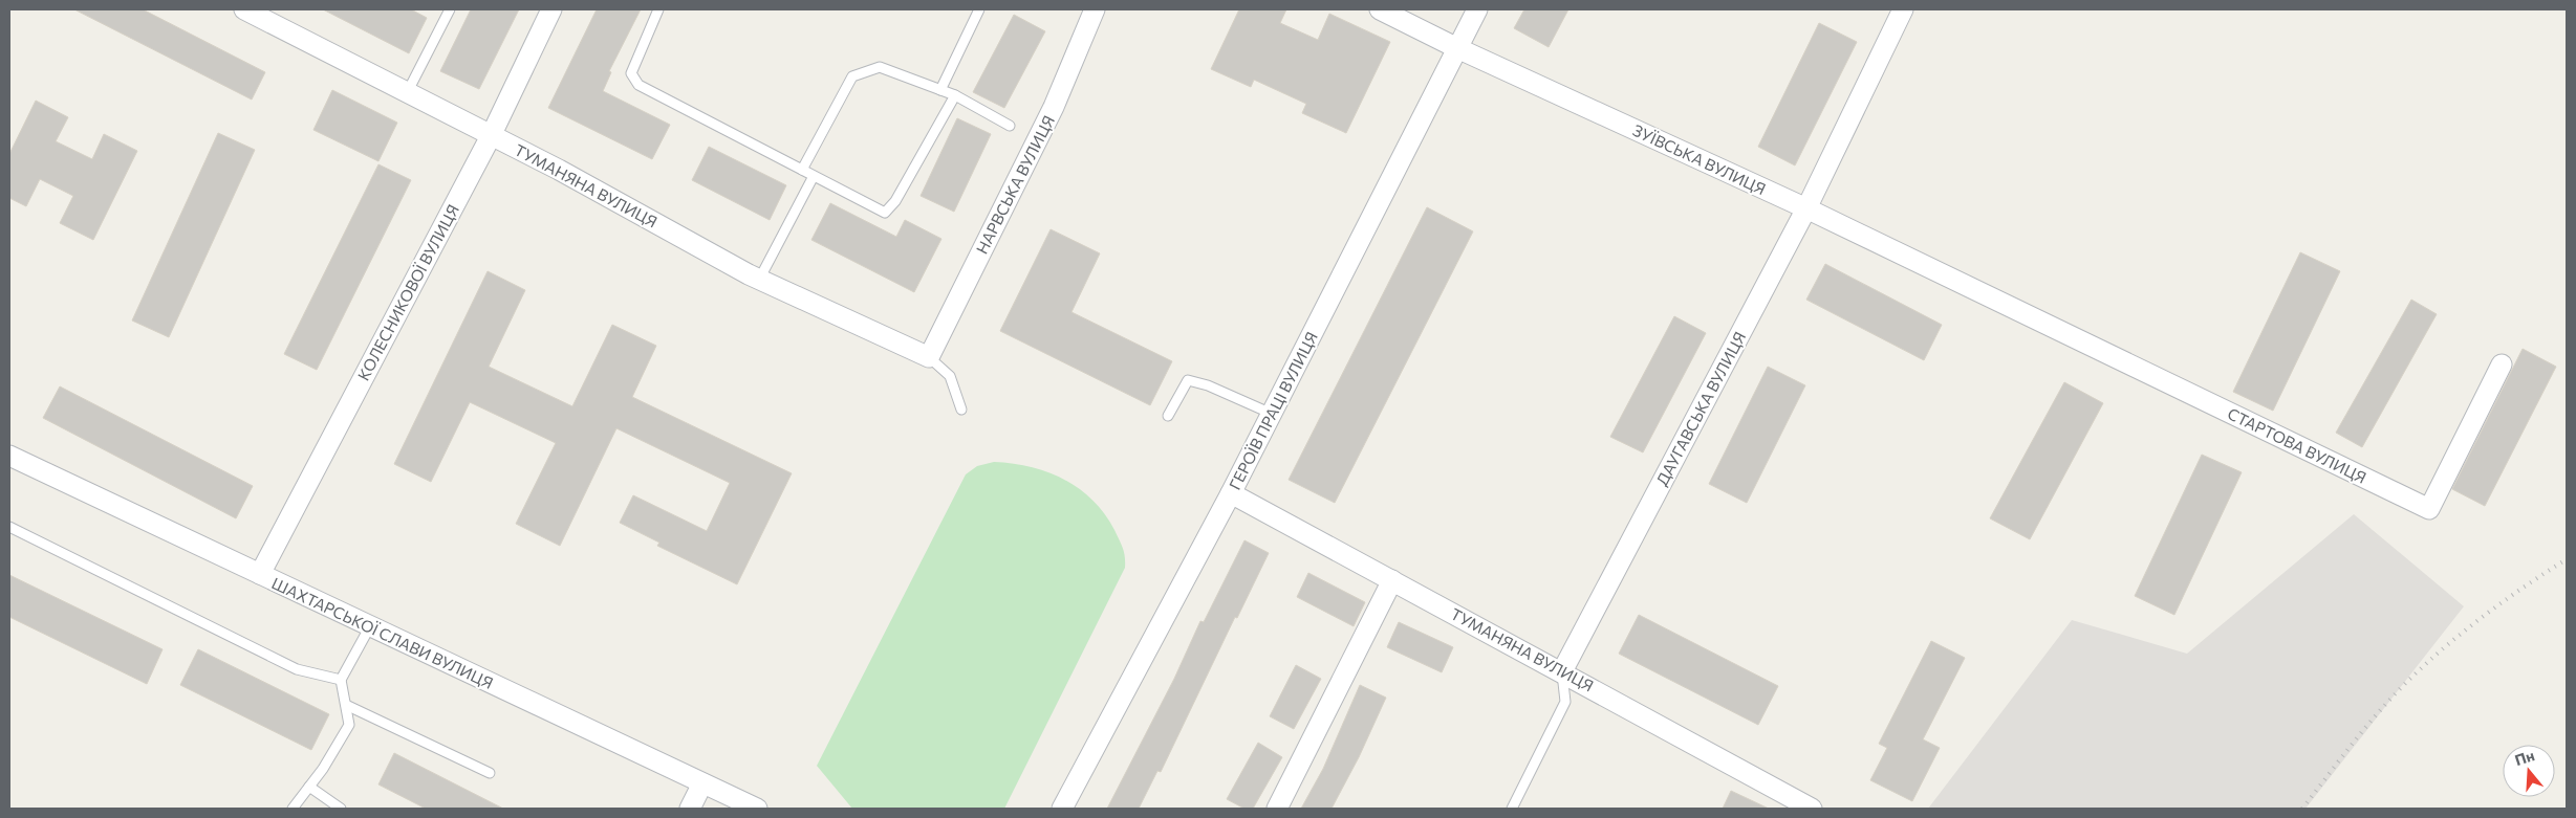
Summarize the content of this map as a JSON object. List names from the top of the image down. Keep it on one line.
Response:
{"streets":{"street":["ЗУЇВСЬКА ВУЛИЦЯ","НАРВСЬКА ВУЛИЦЯ","ТУМАНЯНА ВУЛИЦЯ","КОЛЕСНИКОВОЇ ВУЛИЦЯ","ДАУГАВСЬКА ВУЛИЦЯ","ГЕРОЇВ ПРАЦІ ВУЛИЦЯ","СТАРТОВА ВУЛИЦЯ","ШАХТАРСЬКОЇ СЛАВИ ВУЛИЦЯ"]},"crossings":[["ЗУЇВСЬКА ВУЛИЦЯ","ДАУГАВСЬКА ВУЛИЦЯ"],["ЗУЇВСЬКА ВУЛИЦЯ","ГЕРОЇВ ПРАЦІ ВУЛИЦЯ"],["ЗУЇВСЬКА ВУЛИЦЯ","СТАРТОВА ВУЛИЦЯ"],["НАРВСЬКА ВУЛИЦЯ","ТУМАНЯНА ВУЛИЦЯ"],["ТУМАНЯНА ВУЛИЦЯ","КОЛЕСНИКОВОЇ ВУЛИЦЯ"],["ТУМАНЯНА ВУЛИЦЯ","ДАУГАВСЬКА ВУЛИЦЯ"],["ТУМАНЯНА ВУЛИЦЯ","ГЕРОЇВ ПРАЦІ ВУЛИЦЯ"],["КОЛЕСНИКОВОЇ ВУЛИЦЯ","ШАХТАРСЬКОЇ СЛАВИ ВУЛИЦЯ"]],"north":"top"}
